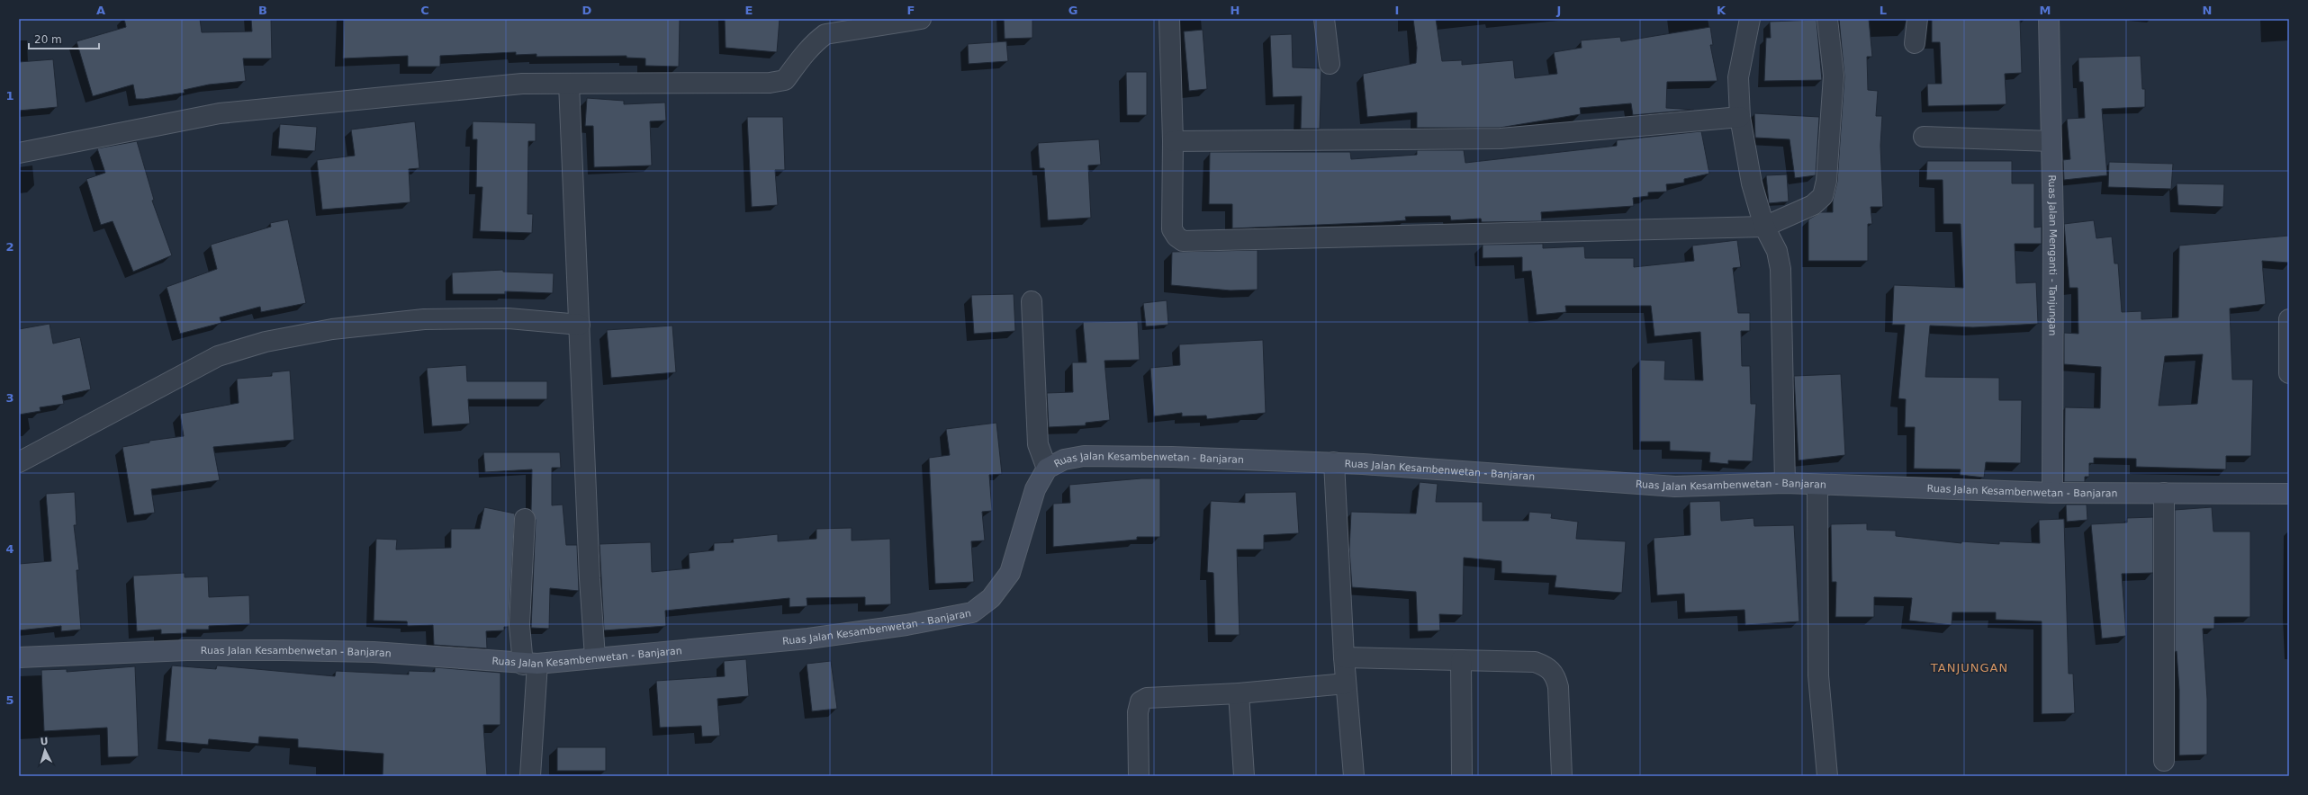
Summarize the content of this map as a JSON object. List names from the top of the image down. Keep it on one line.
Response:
{"streets":{"main road":["Ruas Jalan Menganti - Tanjungan","Ruas Jalan Kesambenwetan - Banjaran"]},"crossings":[["Ruas Jalan Menganti - Tanjungan","Ruas Jalan Kesambenwetan - Banjaran"]],"districts":["TANJUNGAN"],"scale_bar":"20 m","north":"top","grid":{"columns":["A","B","C","D","E","F","G","H","I","J","K","L","M","N"],"rows":["1","2","3","4","5"]}}
